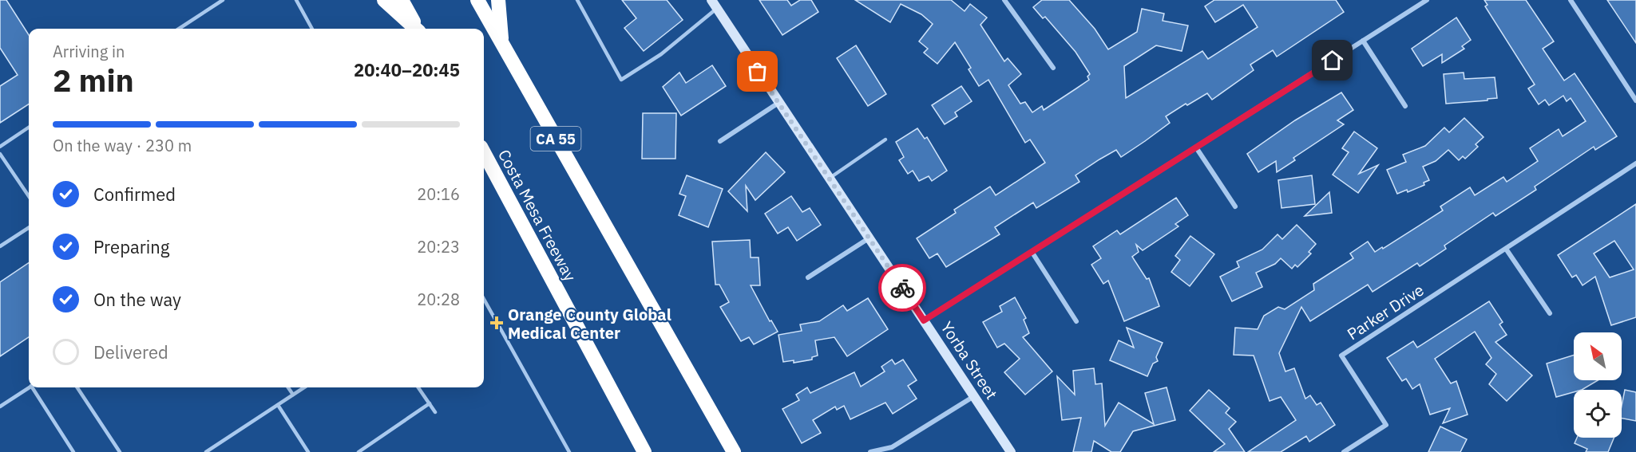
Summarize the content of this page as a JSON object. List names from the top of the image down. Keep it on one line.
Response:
{"streets":{"highway":["CA 55","Costa Mesa Freeway"],"main road":["Yorba Street"],"street":["Parker Drive"]},"places":{"health":["Orange County Global Medical Center"]},"north":"top left","page":{"heading":["2 min","Arriving in","20:40–20:45"],"bar":"On the way · 230 m","list":[["Confirmed","20:16"],["Preparing","20:23"],["On the way","20:28"],"Delivered"]}}
